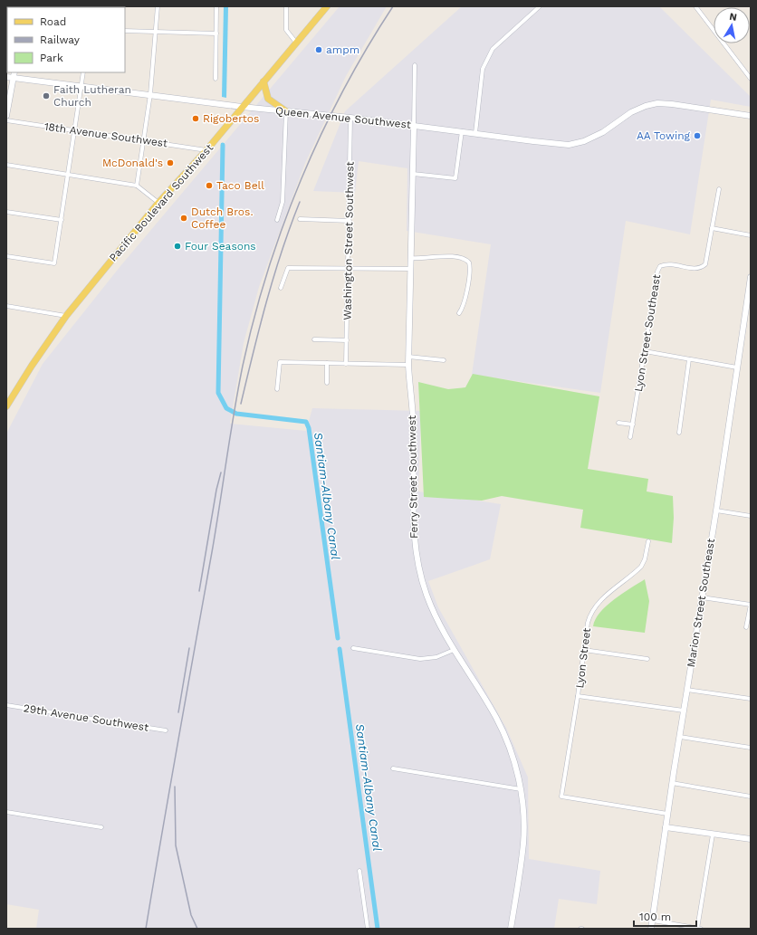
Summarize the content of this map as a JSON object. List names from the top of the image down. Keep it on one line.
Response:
{"streets":{"main road":["Pacific Boulevard Southwest"],"street":["Queen Avenue Southwest","18th Avenue Southwest","Washington Street Southwest","Lyon Street Southeast","Ferry Street Southwest","Marion Street Southeast","Lyon Street","29th Avenue Southwest"]},"crossings":[["Queen Avenue Southwest","Pacific Boulevard Southwest"],["Queen Avenue Southwest","Washington Street Southwest"],["Queen Avenue Southwest","Ferry Street Southwest"],["18th Avenue Southwest","Pacific Boulevard Southwest"],["Marion Street Southeast","Lyon Street"]],"water":["Santiam-Albany Canal"],"places":["ampm","Faith Lutheran Church","Rigobertos","AA Towing","McDonald's","Taco Bell","Dutch Bros. Coffee","Four Seasons"],"legend":["Road","Railway","Park"],"scale_bar":"100 m","north":"top"}
